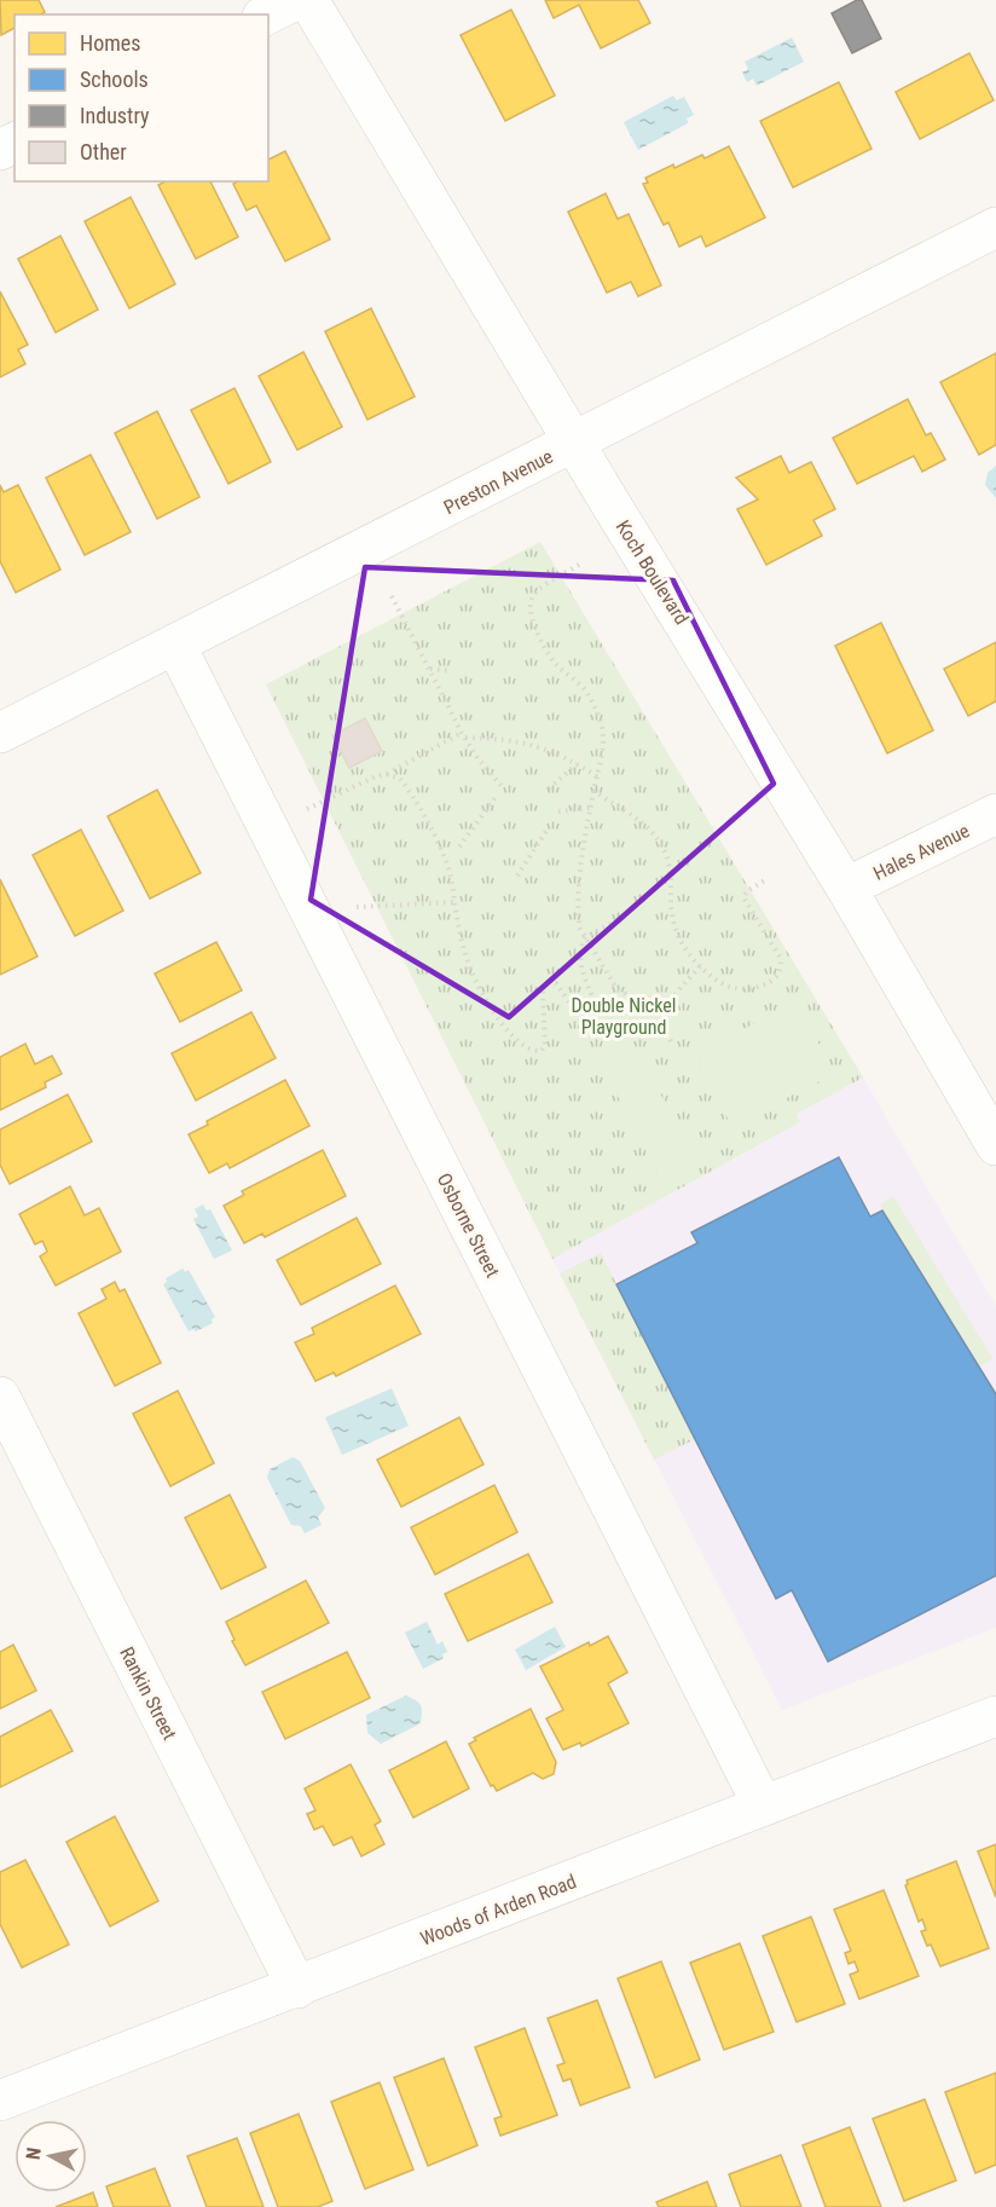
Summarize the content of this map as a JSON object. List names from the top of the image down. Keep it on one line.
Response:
{"streets":{"street":["Preston Avenue","Koch Boulevard","Hales Avenue","Osborne Street","Rankin Street","Woods of Arden Road"]},"crossings":[["Preston Avenue","Koch Boulevard"],["Preston Avenue","Osborne Street"],["Koch Boulevard","Hales Avenue"],["Osborne Street","Woods of Arden Road"],["Rankin Street","Woods of Arden Road"]],"parks":["Double Nickel Playground"],"legend":["Homes","Schools","Industry","Other"],"north":"left"}
